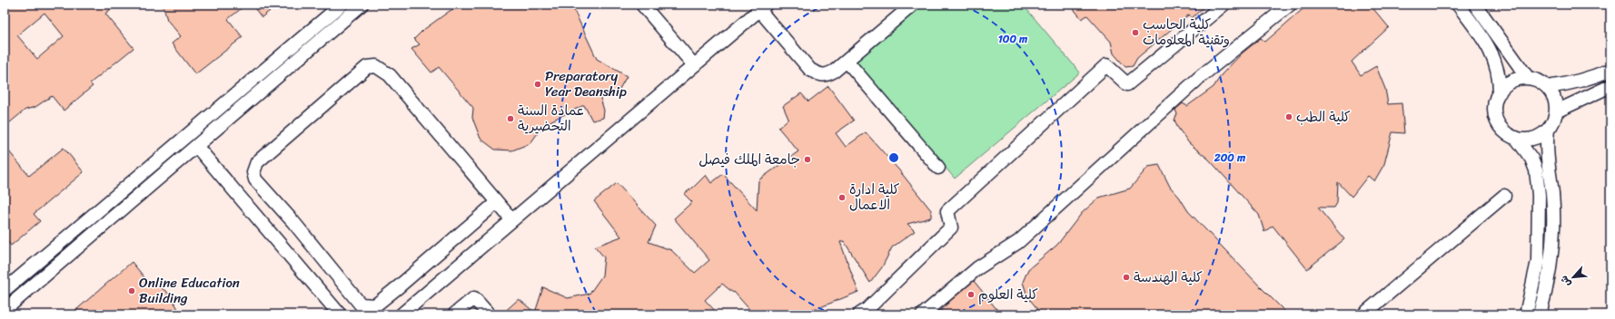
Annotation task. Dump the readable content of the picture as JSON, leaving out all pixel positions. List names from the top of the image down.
{
  "places": [
    "كلية الحاسب وتقنية المعلومات",
    "Preparatory Year Deanship",
    "كلية الطب",
    "عمادة السنة التحضيرية",
    "جامعة الملك فيصل",
    "كلية ادارة الاعمال",
    "كلية الهندسة",
    "Online Education Building",
    "كلية العلوم"
  ],
  "north": "bottom left",
  "rings": ["100 m", "200 m"]
}
